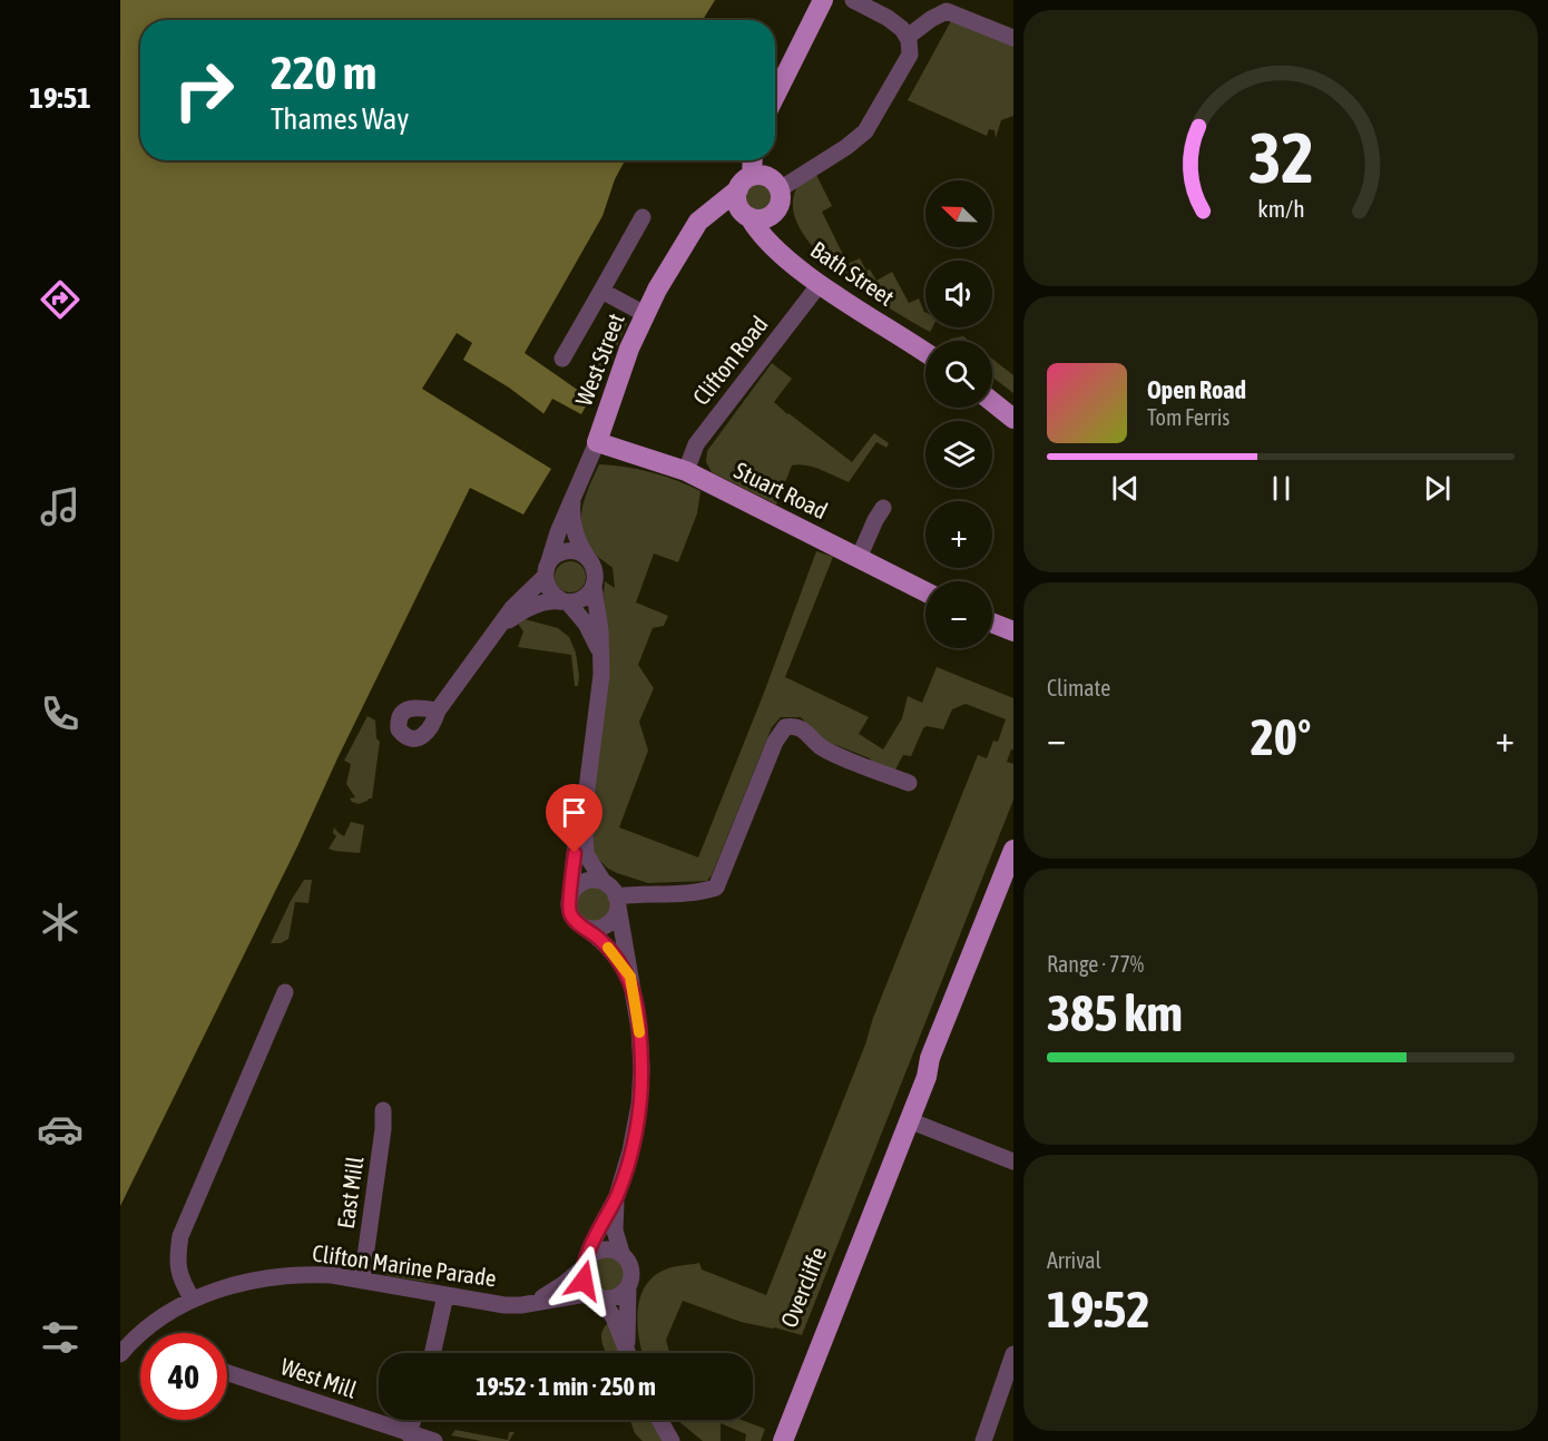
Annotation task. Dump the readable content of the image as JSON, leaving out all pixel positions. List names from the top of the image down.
{
  "streets": {
    "main road": [
      "Bath Street",
      "West Street",
      "Stuart Road",
      "Overcliffe"
    ],
    "street": [
      "Clifton Road",
      "East Mill",
      "Clifton Marine Parade",
      "West Mill"
    ]
  },
  "crossings": [
    ["Bath Street", "West Street"],
    ["Bath Street", "Clifton Road"],
    ["West Street", "Stuart Road"],
    ["Clifton Road", "Stuart Road"],
    ["East Mill", "Clifton Marine Parade"]
  ],
  "north": "top left",
  "page": {
    "tabs": "19:51",
    "turn": ["220 m", "Thames Way"],
    "map_buttons": ["+", "−"],
    "song": ["Open Road", "Tom Ferris"],
    "tile": [
      "Climate",
      ["Range · 77%", "385 km"],
      ["Arrival", "19:52"]
    ],
    "heat": ["−", "20°", "+"],
    "limit": "40",
    "trip": "19:52 · 1 min · 250 m",
    "gauge": ["32", "km/h"]
  }
}
